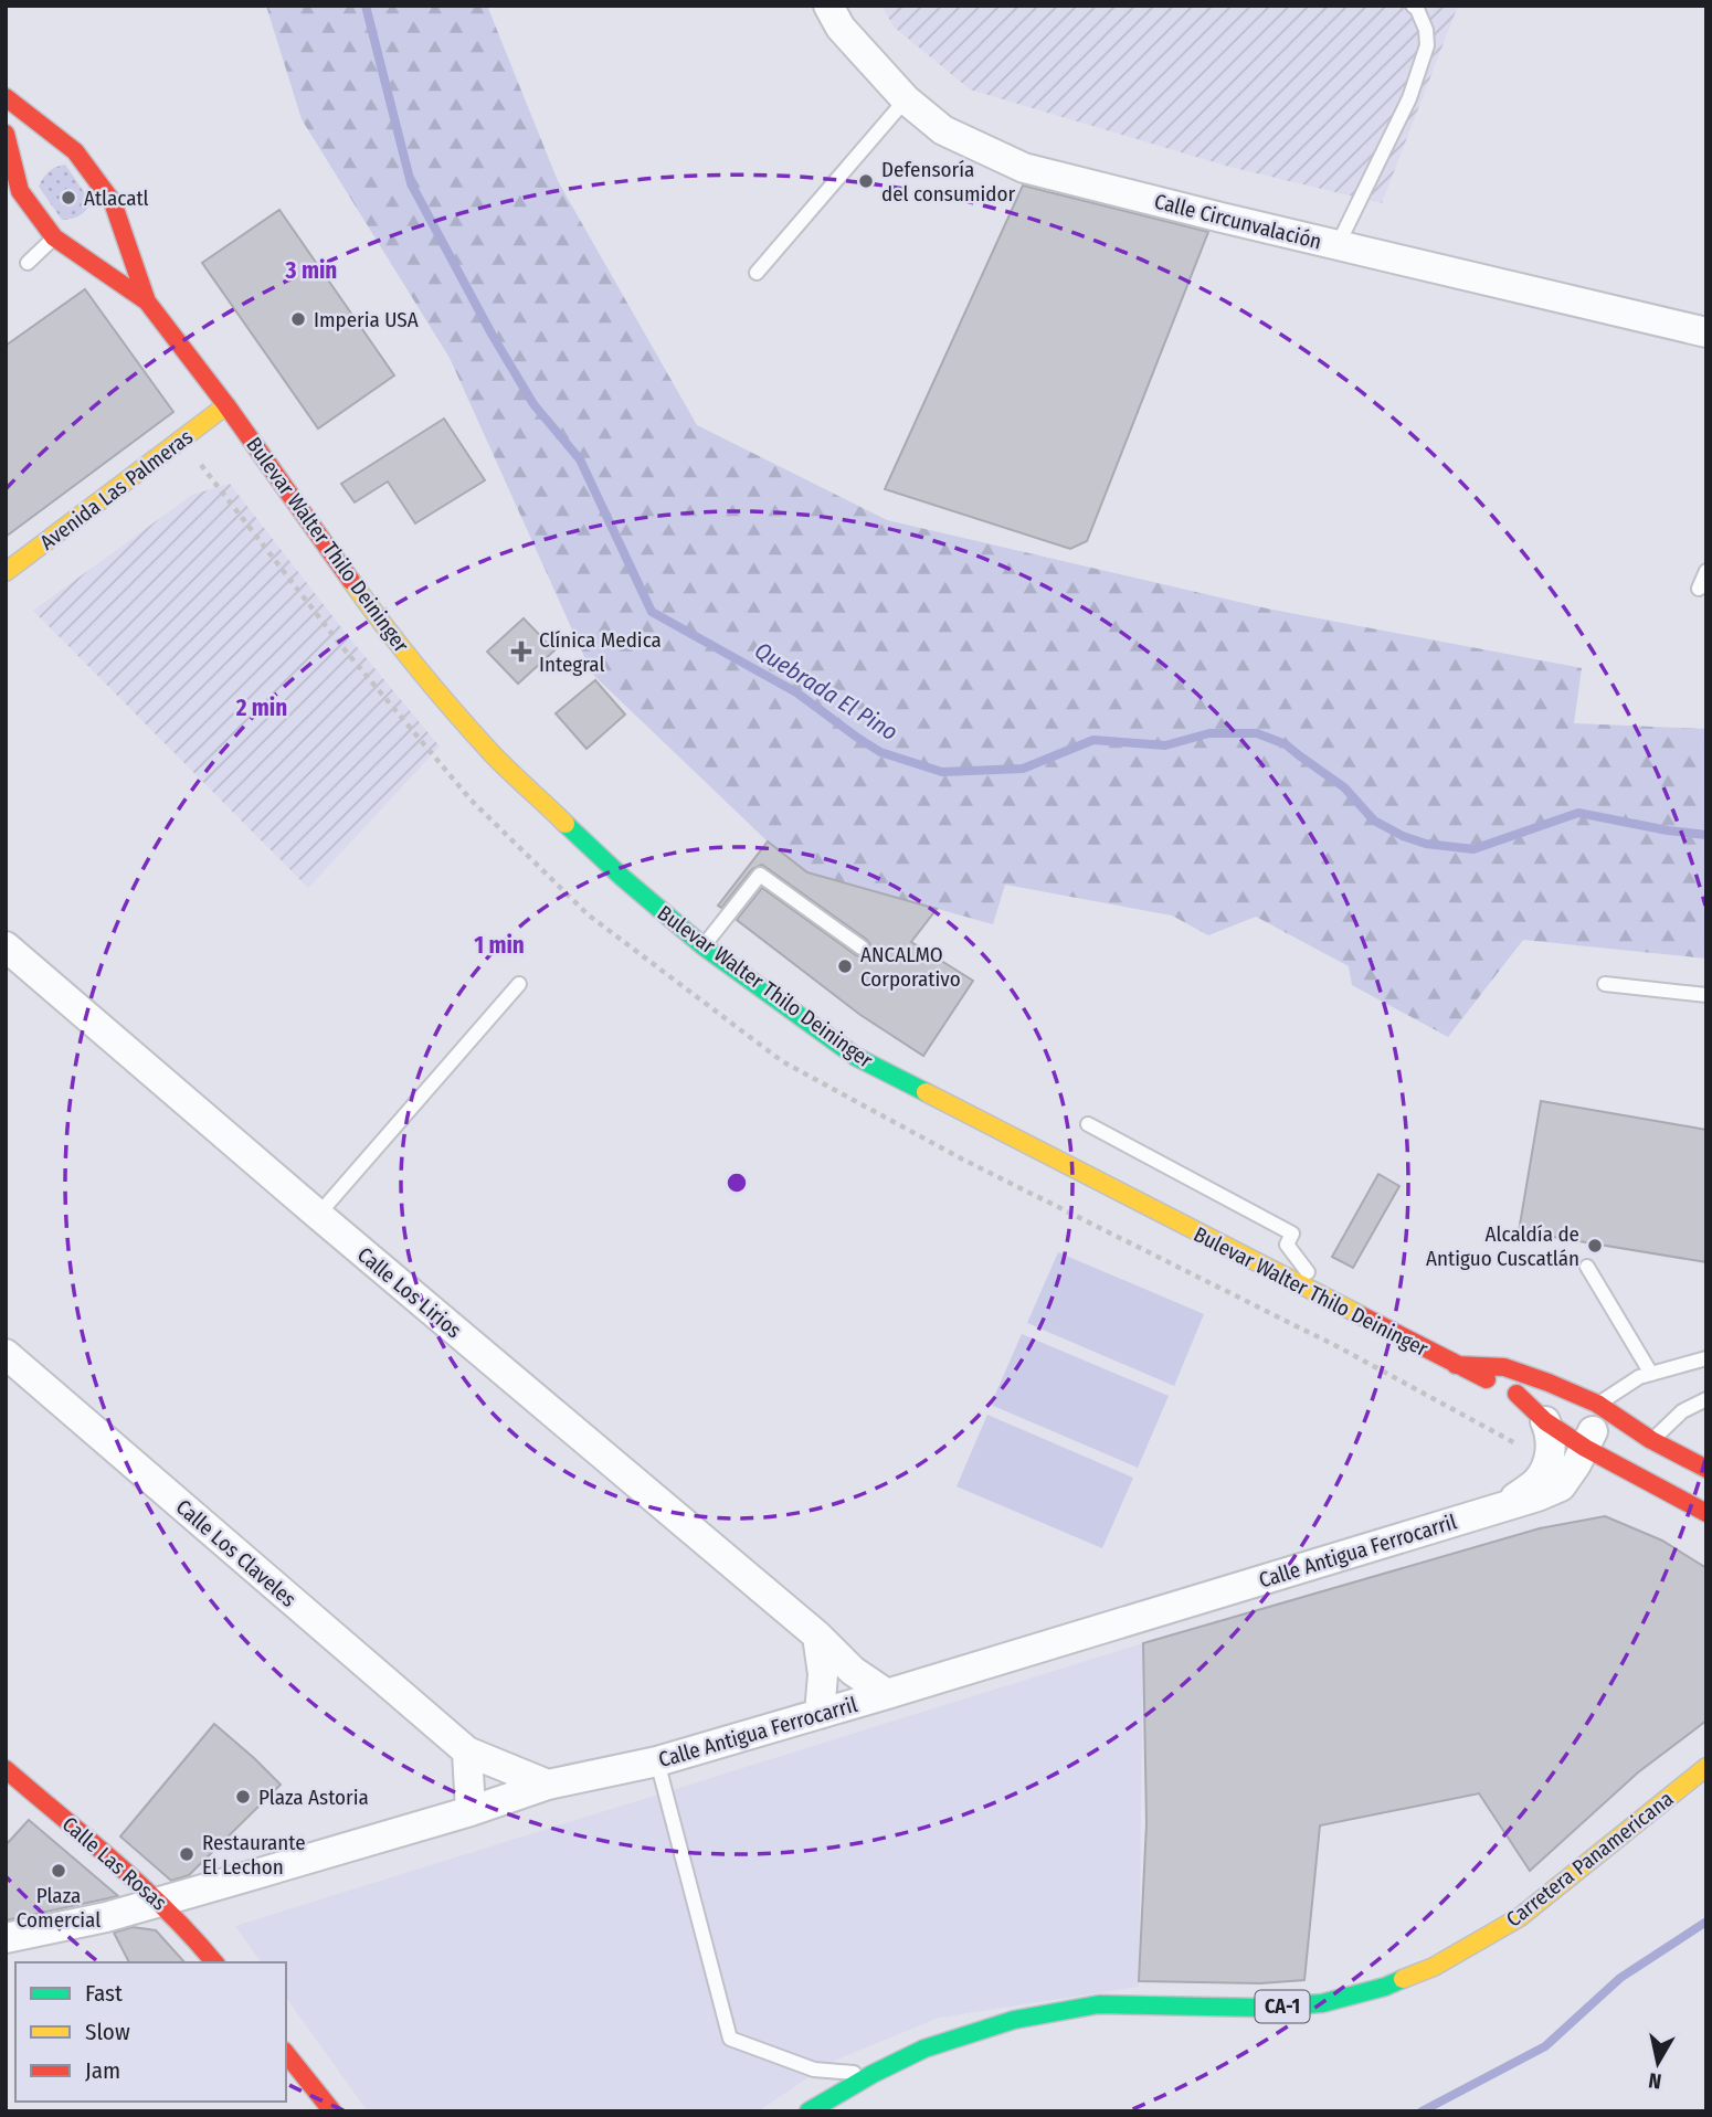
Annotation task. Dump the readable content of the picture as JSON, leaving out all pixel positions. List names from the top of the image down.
{
  "streets": {
    "main road": [
      "Avenida Las Palmeras",
      "Bulevar Walter Thilo Deininger",
      "Carretera Panamericana",
      "Calle Las Rosas",
      "CA-1"
    ],
    "street": [
      "Calle Circunvalación",
      "Calle Los Lirios",
      "Calle Antigua Ferrocarril",
      "Calle Los Claveles"
    ]
  },
  "crossings": [
    ["Avenida Las Palmeras", "Bulevar Walter Thilo Deininger"],
    ["Bulevar Walter Thilo Deininger", "Calle Antigua Ferrocarril"],
    ["Calle Los Lirios", "Calle Antigua Ferrocarril"],
    ["Calle Antigua Ferrocarril", "Calle Los Claveles"],
    ["Calle Antigua Ferrocarril", "Calle Las Rosas"]
  ],
  "water": ["Quebrada El Pino"],
  "places": {
    "other": [
      "Defensoría del consumidor",
      "Atlacatl",
      "Imperia USA",
      "ANCALMO Corporativo",
      "Alcaldía de Antiguo Cuscatlán",
      "Plaza Astoria",
      "Restaurante El Lechon",
      "Plaza Comercial"
    ],
    "health": ["Clínica Medica Integral"]
  },
  "legend": ["Fast", "Slow", "Jam"],
  "north": "bottom",
  "rings": ["3 min", "2 min", "1 min"]
}
